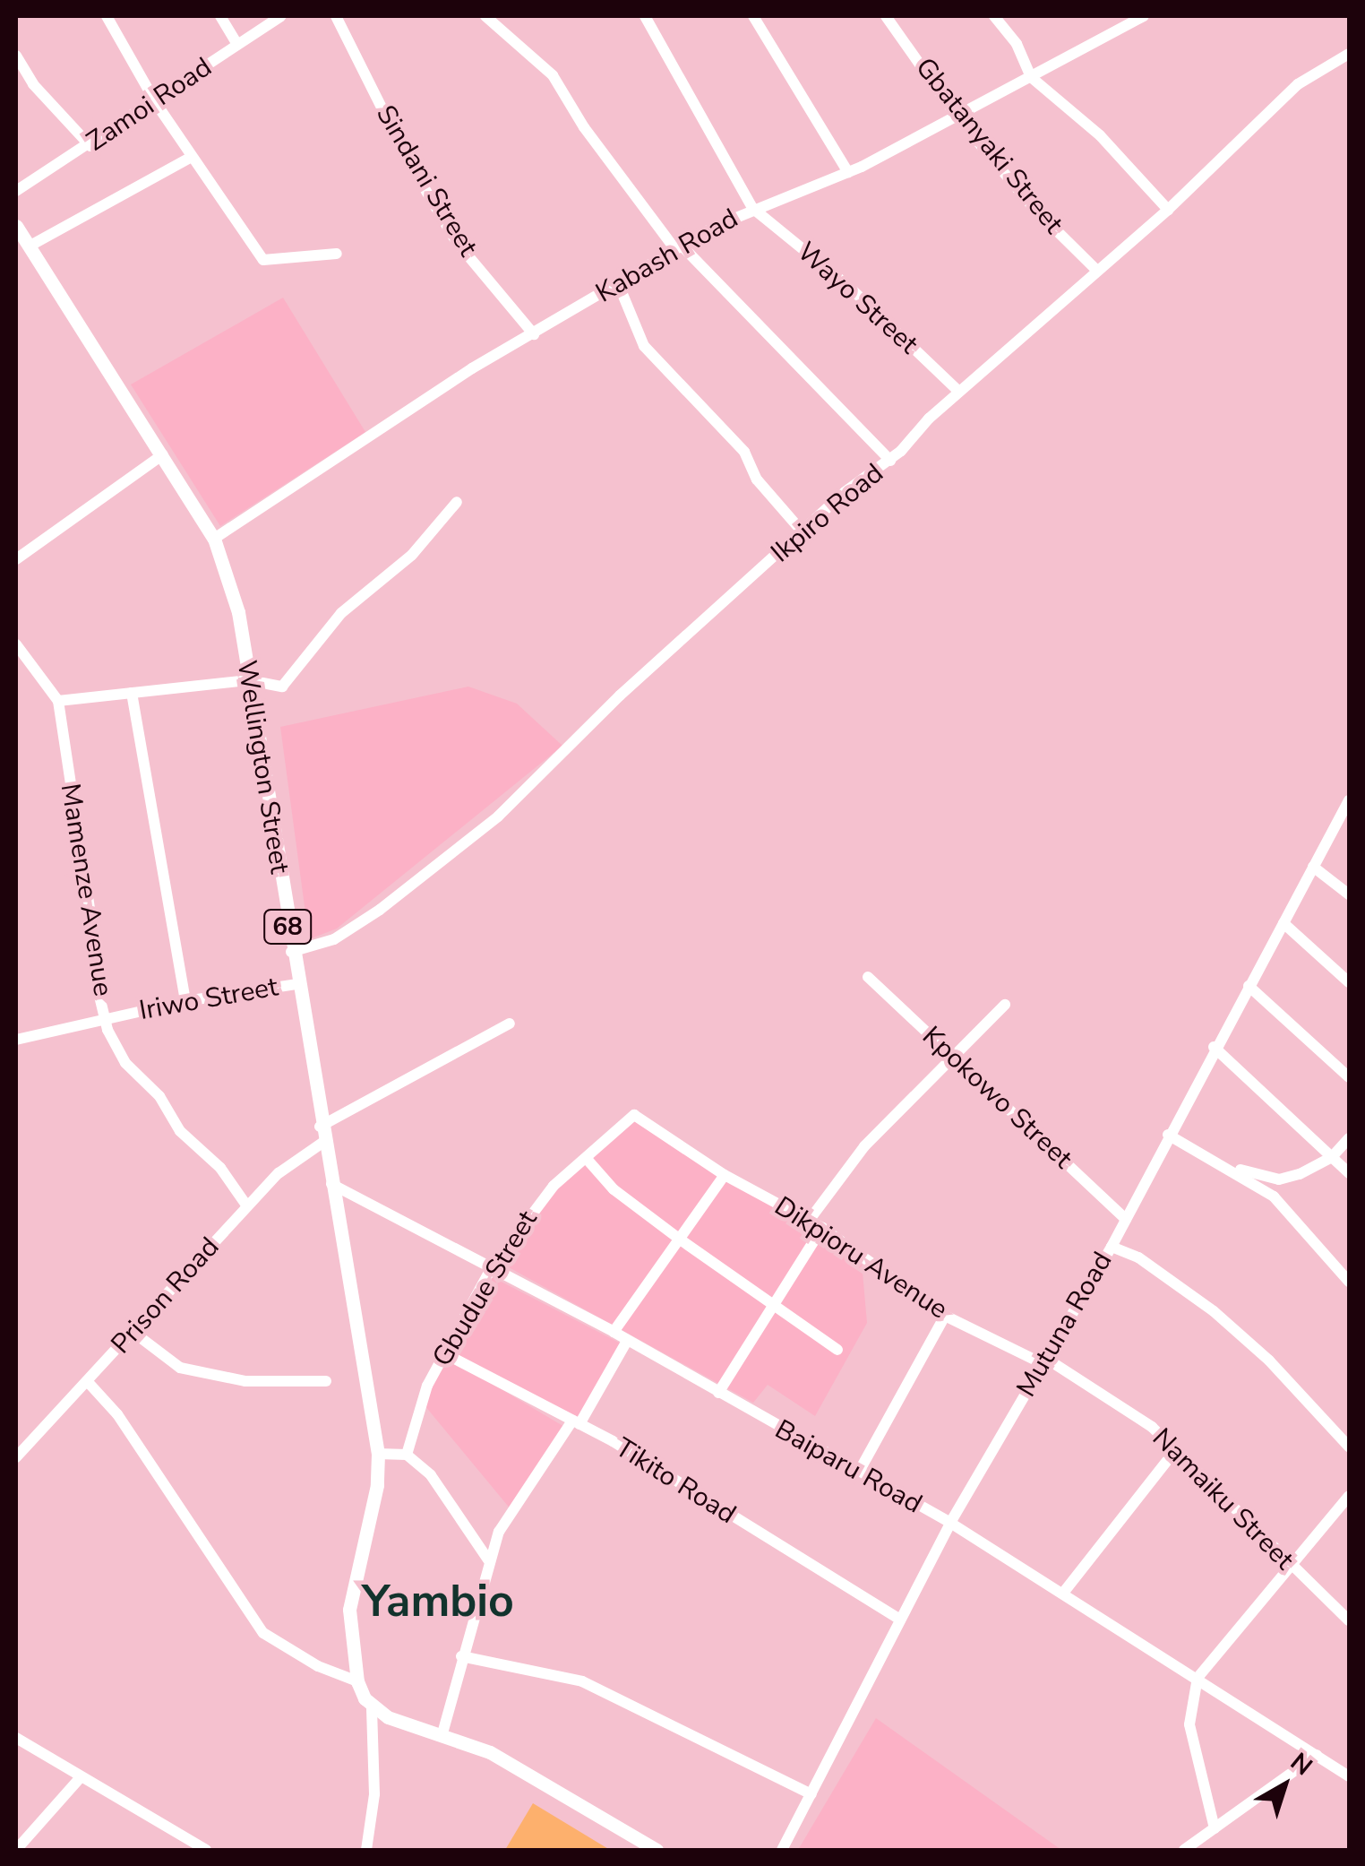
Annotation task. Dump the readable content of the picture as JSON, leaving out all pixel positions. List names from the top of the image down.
{
  "streets": {
    "main road": ["Wellington Street", "68"],
    "street": [
      "Zamoi Road",
      "Gbatanyaki Street",
      "Sindani Street",
      "Kabash Road",
      "Wayo Street",
      "Ikpiro Road",
      "Mamenze Avenue",
      "Iriwo Street",
      "Kpokowo Street",
      "Dikpioru Avenue",
      "Gbudue Street",
      "Prison Road",
      "Mutuna Road",
      "Baiparu Road",
      "Tikito Road",
      "Namaiku Street"
    ]
  },
  "crossings": [
    ["Gbatanyaki Street", "Kabash Road"],
    ["Gbatanyaki Street", "Ikpiro Road"],
    ["Sindani Street", "Kabash Road"],
    ["Kabash Road", "Wayo Street"],
    ["Kabash Road", "Wellington Street"],
    ["Wayo Street", "Ikpiro Road"],
    ["Ikpiro Road", "Wellington Street"],
    ["Wellington Street", "Iriwo Street"],
    ["Wellington Street", "Prison Road"],
    ["Wellington Street", "Baiparu Road"],
    ["Mamenze Avenue", "Iriwo Street"],
    ["Mamenze Avenue", "Prison Road"],
    ["Kpokowo Street", "Mutuna Road"],
    ["Dikpioru Avenue", "Gbudue Street"],
    ["Dikpioru Avenue", "Mutuna Road"],
    ["Dikpioru Avenue", "Namaiku Street"],
    ["Gbudue Street", "Baiparu Road"],
    ["Gbudue Street", "Tikito Road"],
    ["Mutuna Road", "Baiparu Road"],
    ["Mutuna Road", "Tikito Road"],
    ["Mutuna Road", "Namaiku Street"]
  ],
  "districts": ["Yambio"],
  "north": "top right"
}
